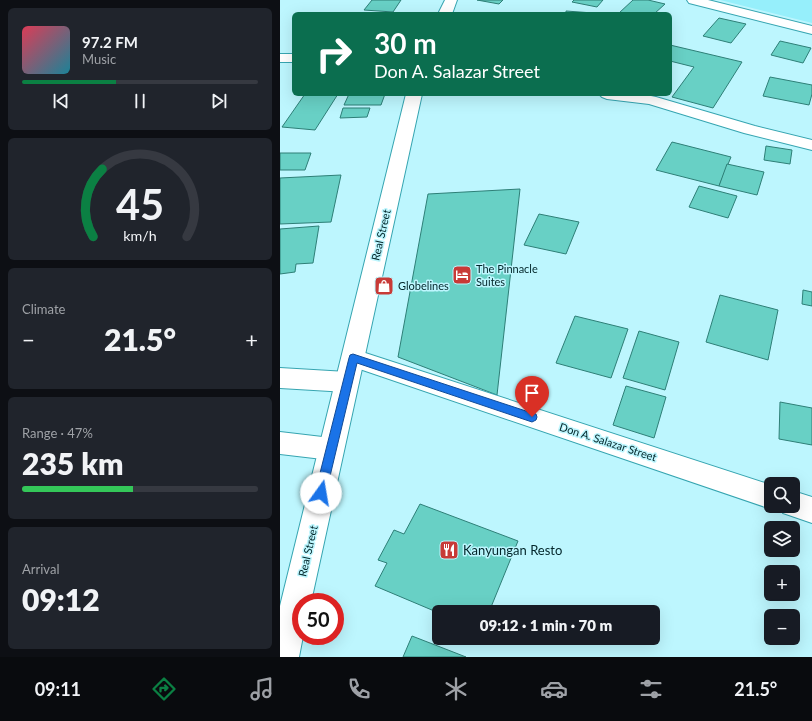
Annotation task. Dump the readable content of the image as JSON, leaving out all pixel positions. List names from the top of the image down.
{
  "streets": {
    "street": ["Real Street", "Don A. Salazar Street"]
  },
  "crossings": [
    ["Real Street", "Don A. Salazar Street"]
  ],
  "places": {
    "hotel": ["The Pinnacle Suites"],
    "shop": ["Globelines"],
    "restaurant": ["Kanyungan Resto"]
  },
  "page": {
    "turn": ["30 m", "Don A. Salazar Street"],
    "song": ["97.2 FM", "Music"],
    "tile": [
      "Climate",
      ["Range · 47%", "235 km"],
      ["Arrival", "09:12"]
    ],
    "heat": ["−", "21.5°", "+"],
    "map_buttons": ["+", "−"],
    "limit": "50",
    "trip": "09:12 · 1 min · 70 m",
    "tabs": ["09:11", "21.5°"],
    "gauge": ["45", "km/h"]
  }
}
